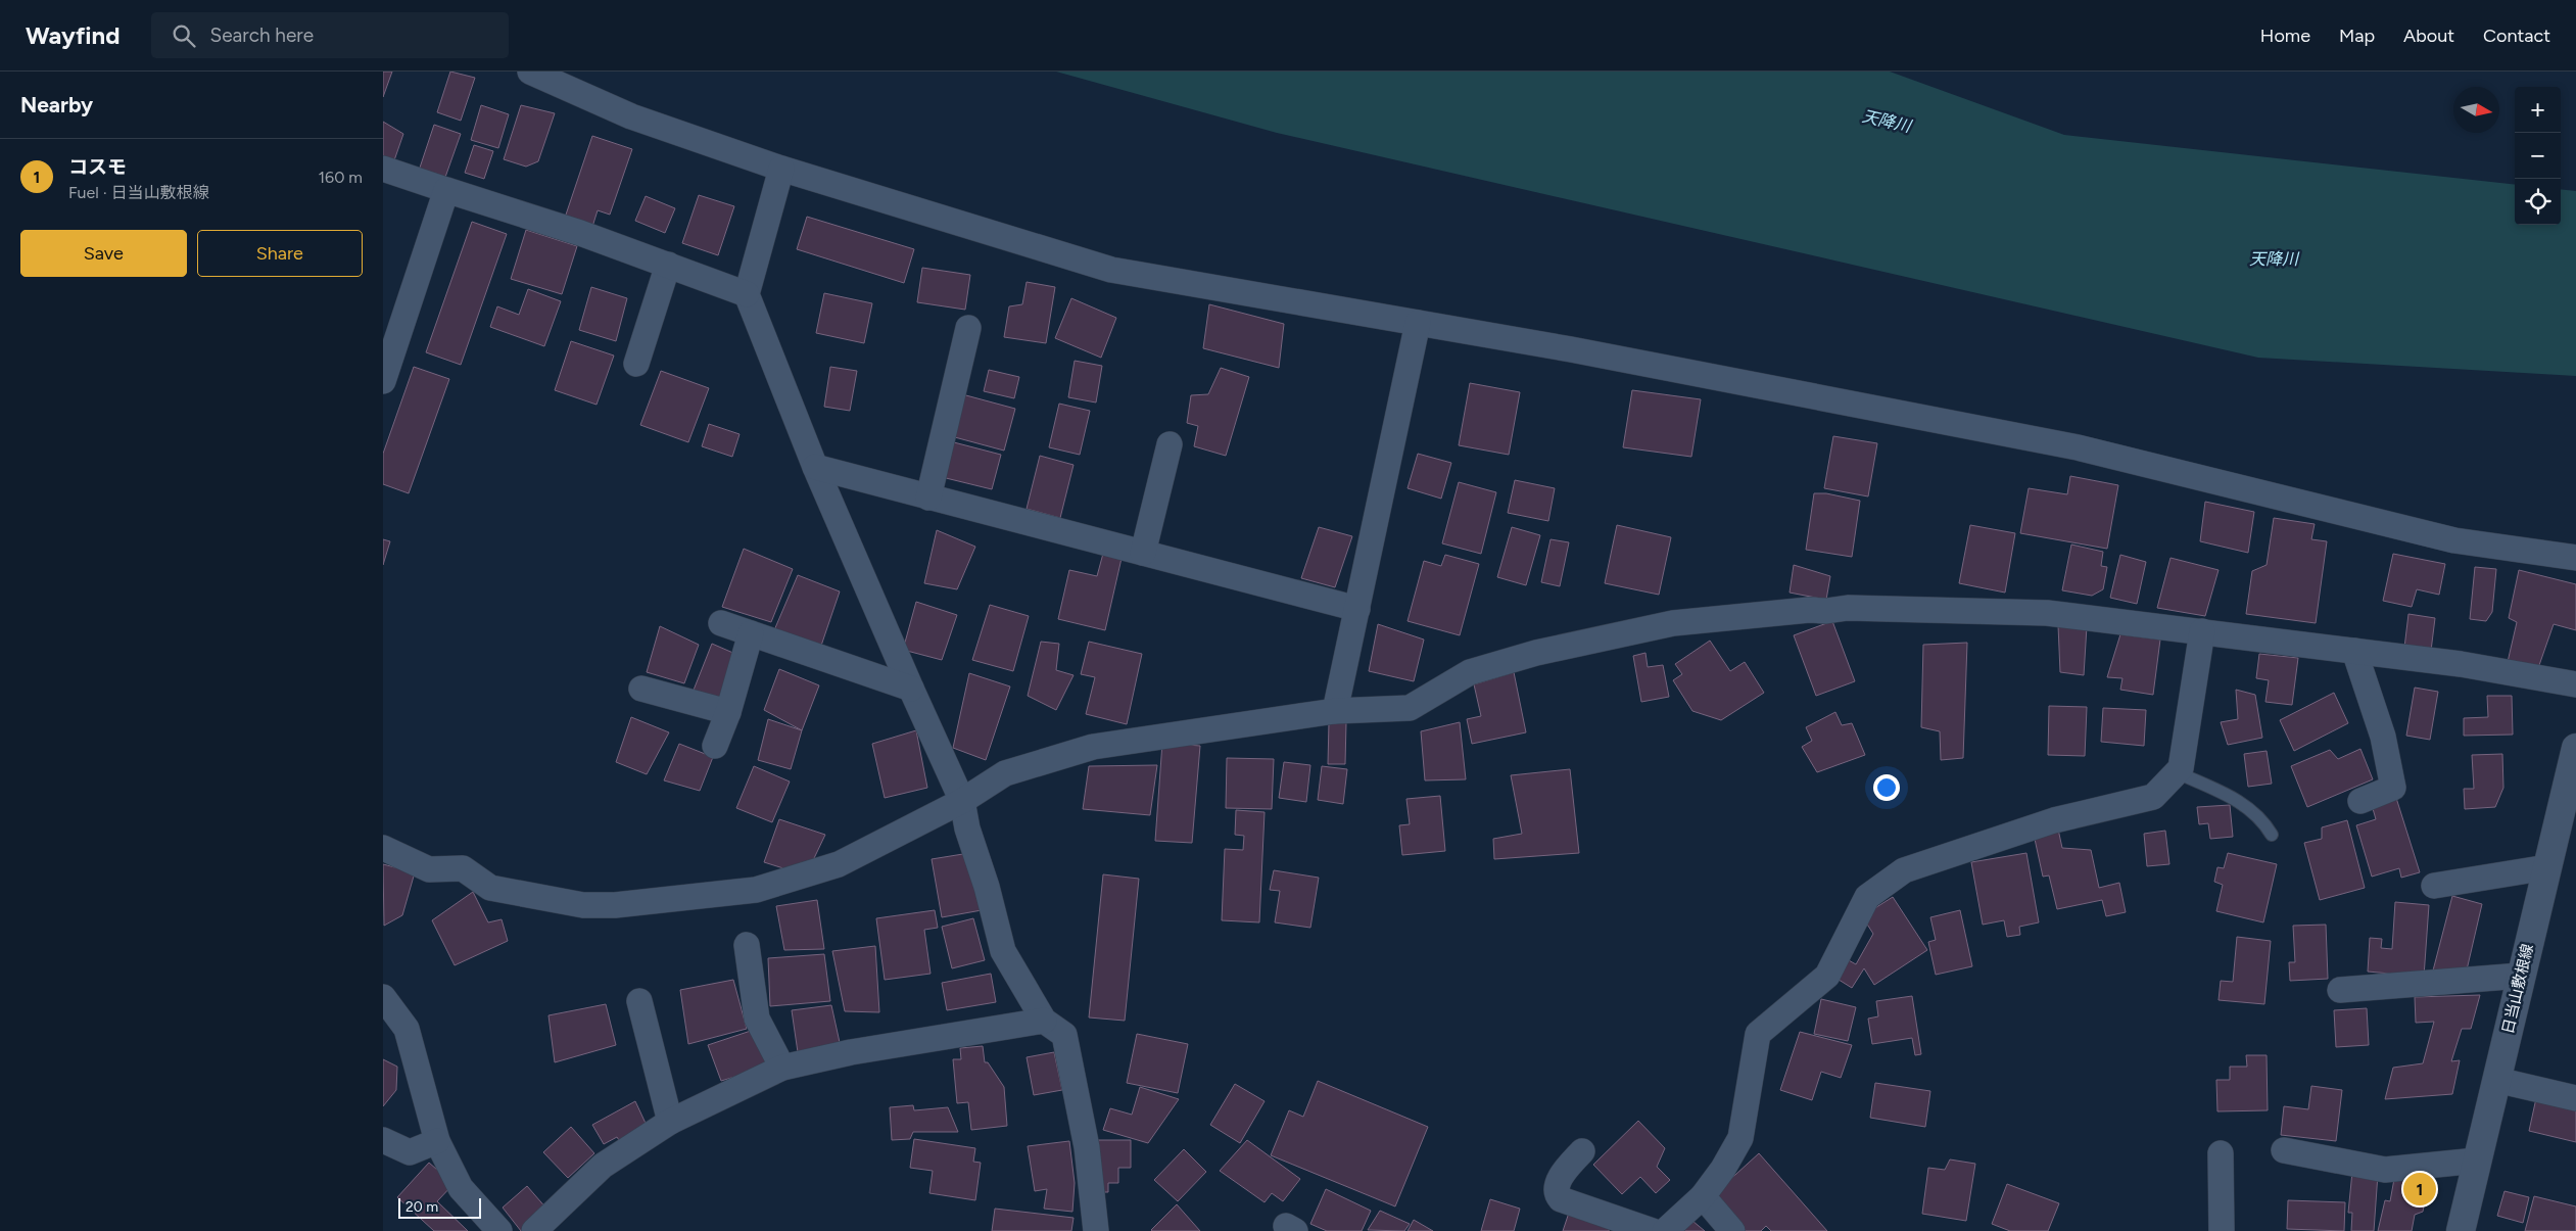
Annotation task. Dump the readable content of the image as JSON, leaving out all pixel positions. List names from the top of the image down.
{
  "streets": {
    "main road": ["日当山敷根線"]
  },
  "water": ["天降川"],
  "scale_bar": "20 m",
  "north": "right",
  "page": {
    "header": "Wayfind",
    "search": "Search here",
    "nav": [
      "Home",
      "Map",
      "About",
      "Contact"
    ],
    "heading": "Nearby",
    "map_buttons": ["+", "−"],
    "list": [
      {
        "mark": "1",
        "name": "コスモ",
        "note": "Fuel · 日当山敷根線",
        "value": "160 m"
      }
    ],
    "buttons": ["Save", "Share"],
    "pins": "1",
    "scale": "20 m"
  }
}
